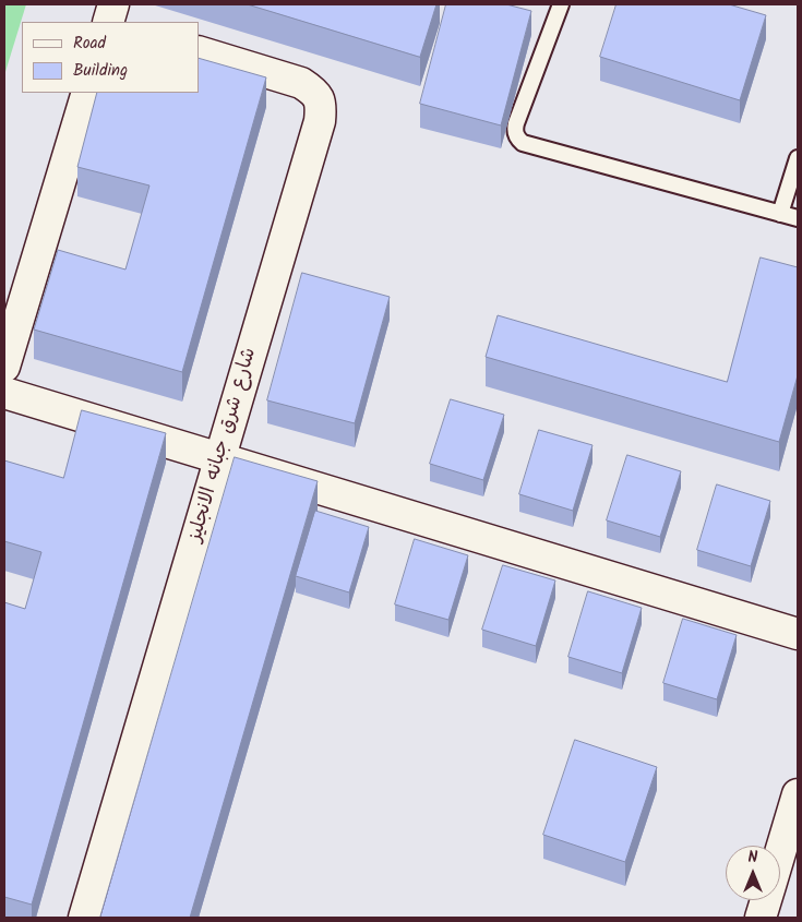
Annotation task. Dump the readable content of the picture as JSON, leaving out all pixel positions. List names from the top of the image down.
{
  "streets": {
    "street": ["شارع شرق جبانه الانجليز"]
  },
  "legend": ["Road", "Building"],
  "north": "top"
}
